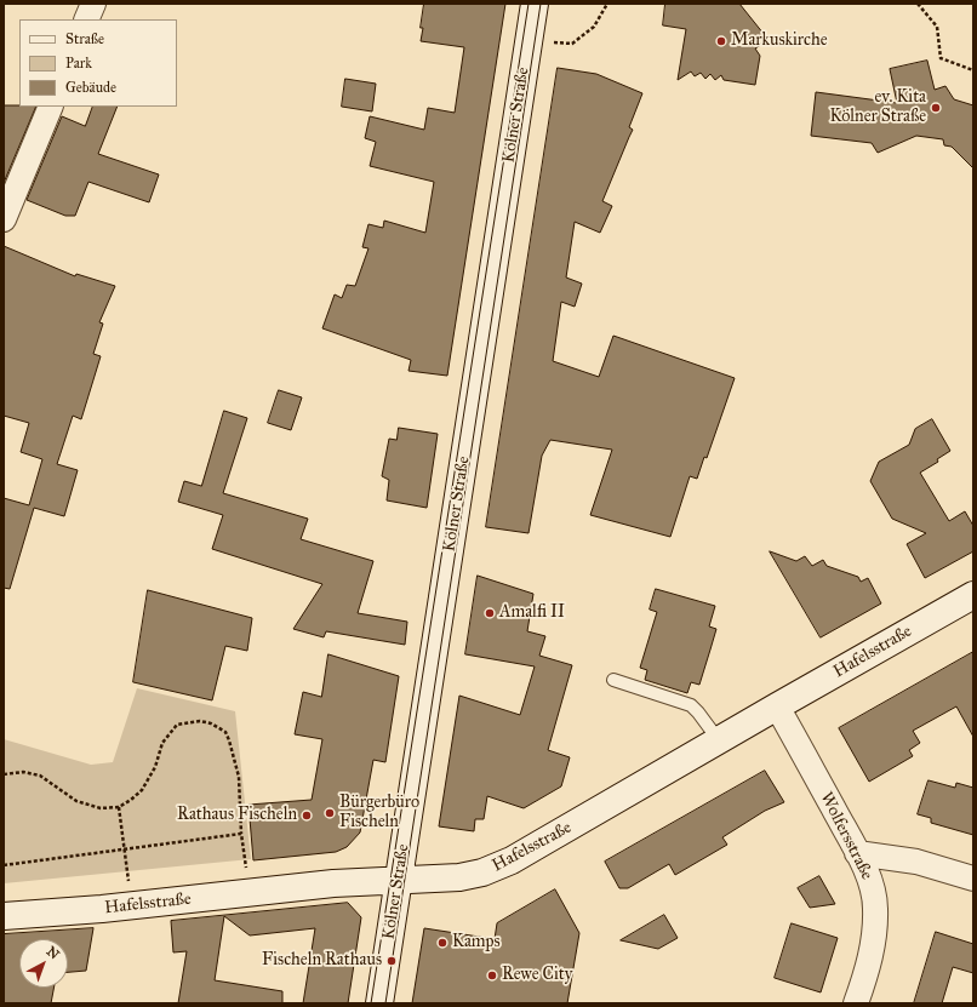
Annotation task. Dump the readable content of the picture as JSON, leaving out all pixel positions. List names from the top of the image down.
{
  "streets": {
    "main road": ["Kölner Straße", "Hafelsstraße"],
    "street": ["Wolfersstraße"]
  },
  "crossings": [
    ["Kölner Straße", "Hafelsstraße"],
    ["Hafelsstraße", "Wolfersstraße"]
  ],
  "places": [
    "Markuskirche",
    "ev. Kita Kölner Straße",
    "Amalfi II",
    "Bürgerbüro Fischeln",
    "Rathaus Fischeln",
    "Kamps",
    "Fischeln Rathaus",
    "Rewe City"
  ],
  "legend": ["Straße", "Park", "Gebäude"],
  "north": "top right"
}
